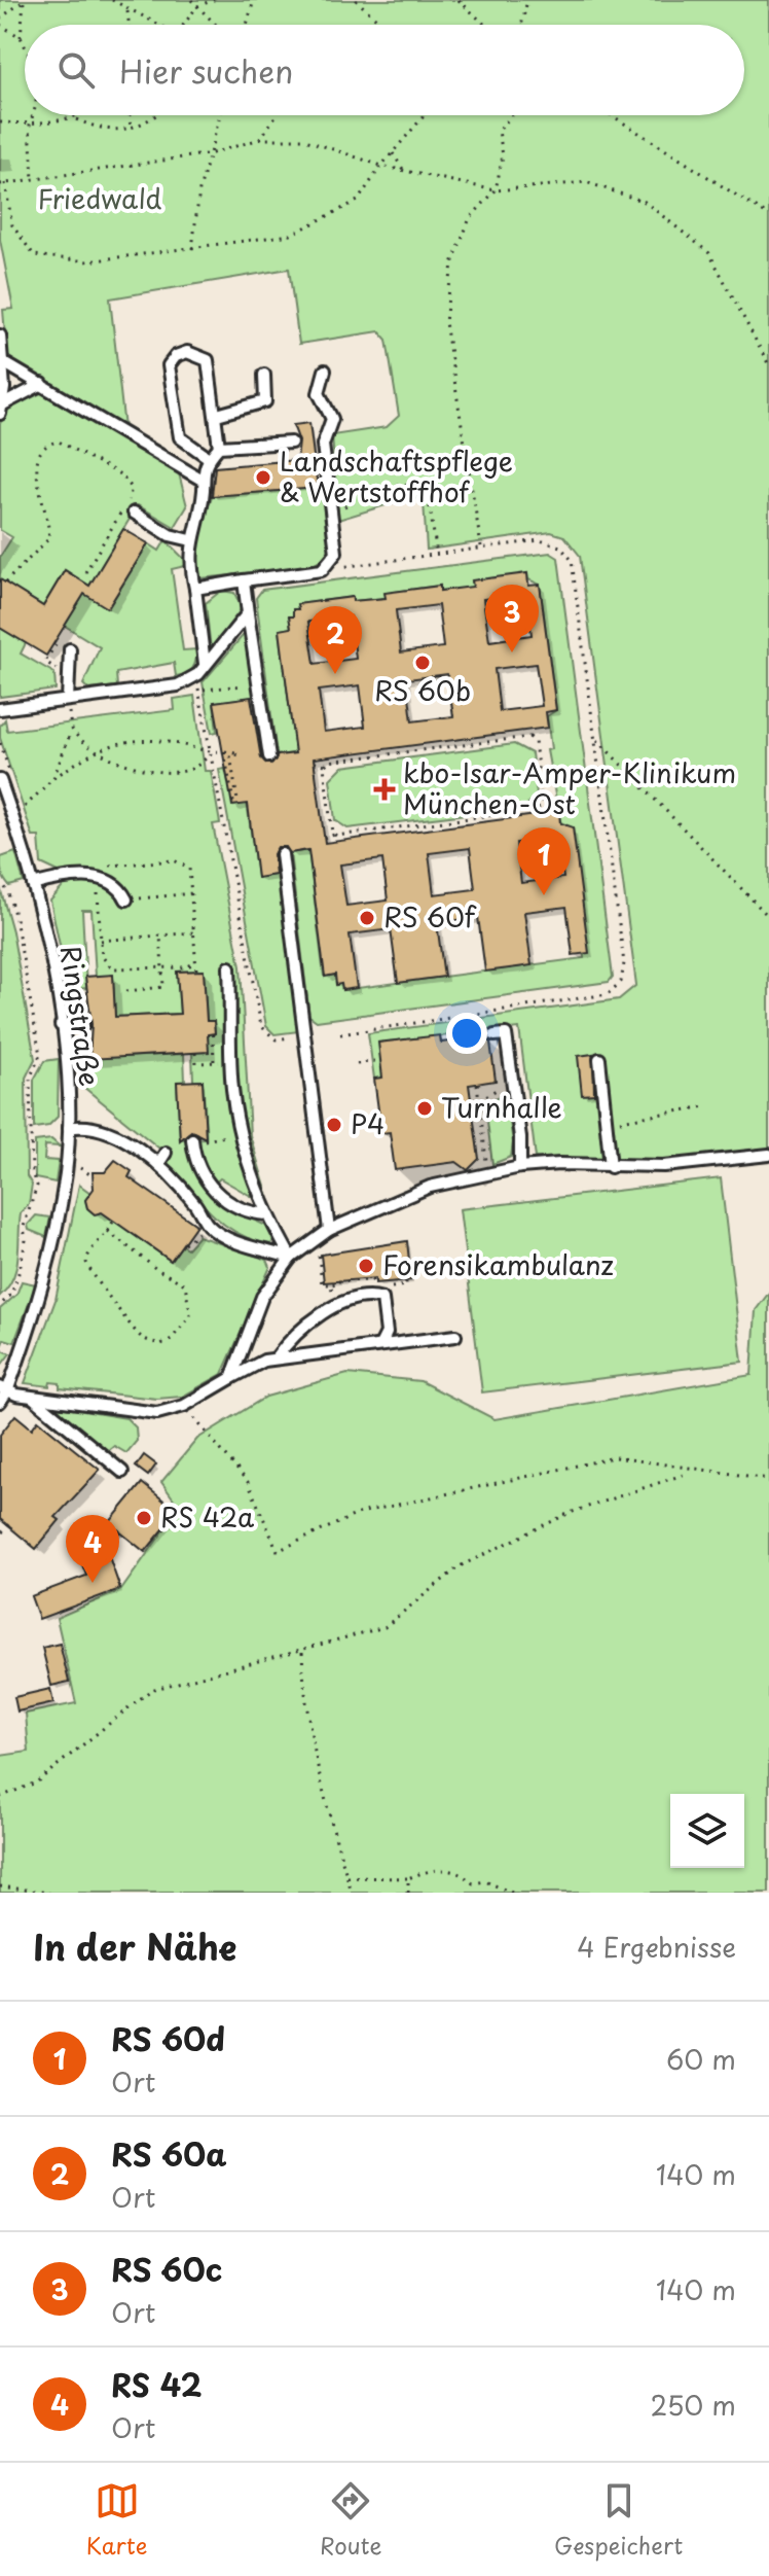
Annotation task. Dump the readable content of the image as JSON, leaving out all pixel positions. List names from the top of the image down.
{
  "streets": {
    "lane": ["Ringstraße"]
  },
  "parks": ["Friedwald"],
  "places": {
    "other": [
      "Landschaftspflege & Wertstoffhof",
      "RS 60b",
      "RS 60f",
      "Turnhalle",
      "P4",
      "Forensikambulanz",
      "RS 42a"
    ],
    "health": ["kbo-Isar-Amper-Klinikum München-Ost"]
  },
  "page": {
    "search": "Hier suchen",
    "pins": [
      "3",
      "2",
      "1",
      "4"
    ],
    "heading": ["In der Nähe", "4 Ergebnisse"],
    "list": [
      {
        "mark": "1",
        "name": "RS 60d",
        "note": "Ort",
        "value": "60 m"
      },
      {
        "mark": "2",
        "name": "RS 60a",
        "note": "Ort",
        "value": "140 m"
      },
      {
        "mark": "3",
        "name": "RS 60c",
        "note": "Ort",
        "value": "140 m"
      },
      {
        "mark": "4",
        "name": "RS 42",
        "note": "Ort",
        "value": "250 m"
      }
    ],
    "nav": ["Karte", "Route", "Gespeichert"]
  }
}
